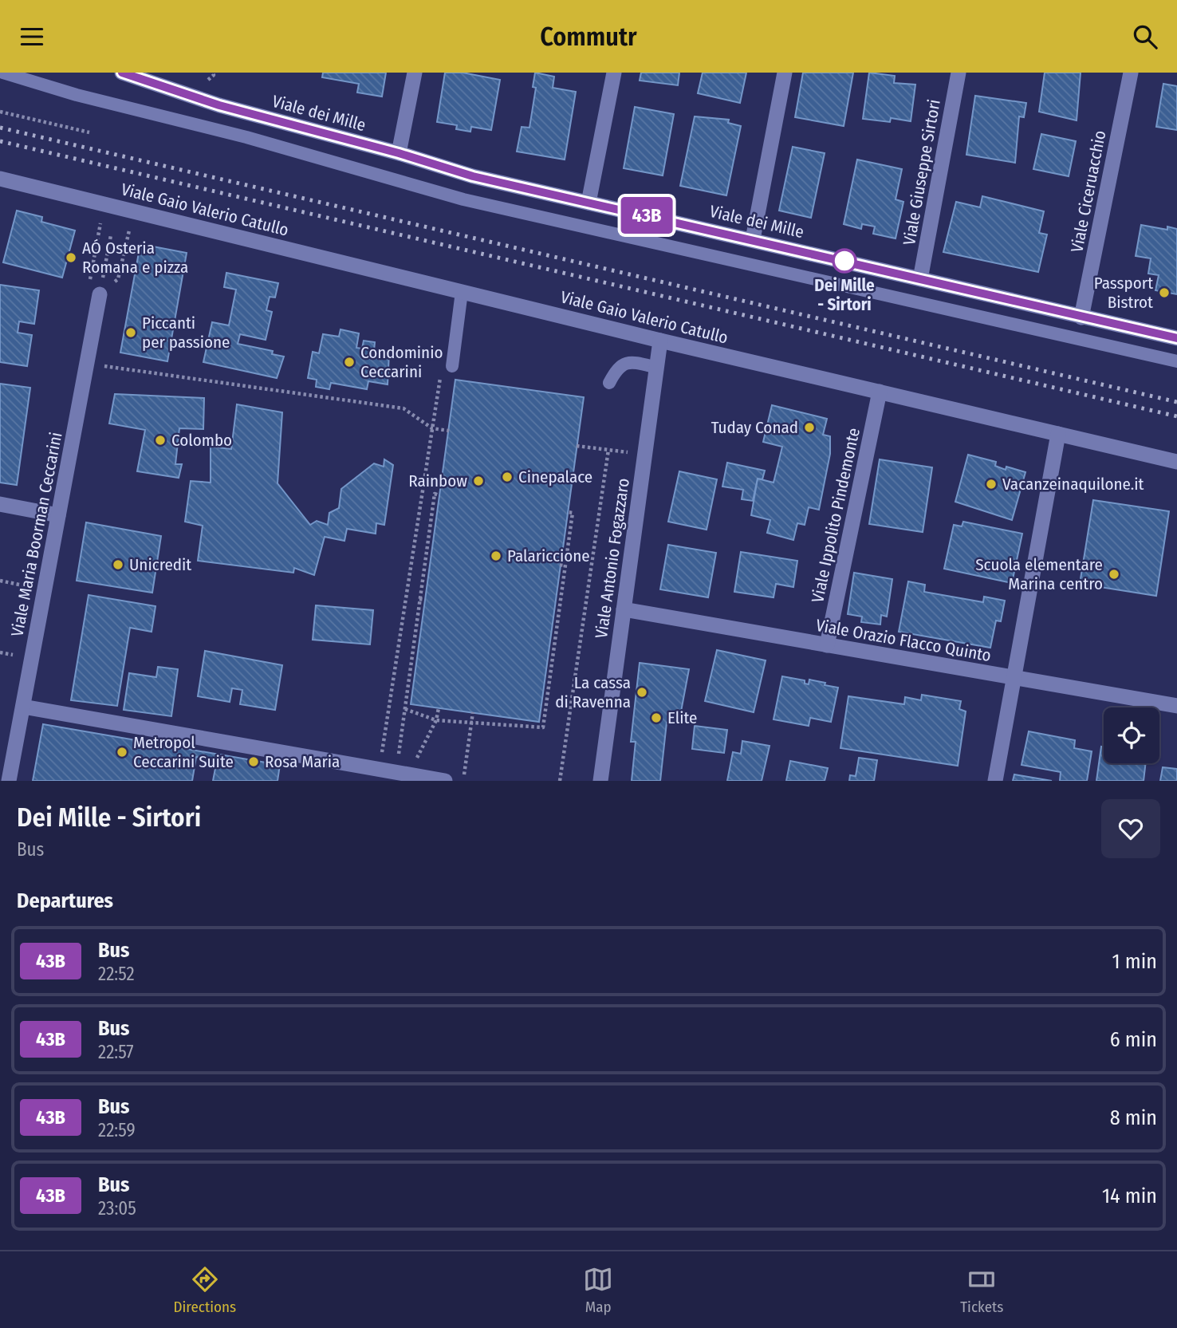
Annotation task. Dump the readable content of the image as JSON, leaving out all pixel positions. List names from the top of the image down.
{
  "streets": {
    "street": [
      "Viale dei Mille",
      "Viale Giuseppe Sirtori",
      "Viale Ciceruacchio",
      "Viale Gaio Valerio Catullo",
      "Viale Ippolito Pindemonte",
      "Viale Maria Boorman Ceccarini",
      "Viale Antonio Fogazzaro",
      "Viale Orazio Flacco Quinto"
    ]
  },
  "crossings": [
    ["Viale dei Mille", "Viale Giuseppe Sirtori"],
    ["Viale dei Mille", "Viale Ciceruacchio"],
    ["Viale Gaio Valerio Catullo", "Viale Ippolito Pindemonte"],
    ["Viale Gaio Valerio Catullo", "Viale Antonio Fogazzaro"],
    ["Viale Ippolito Pindemonte", "Viale Orazio Flacco Quinto"],
    ["Viale Antonio Fogazzaro", "Viale Orazio Flacco Quinto"]
  ],
  "places": [
    "AÓ Osteria Romana e pizza",
    "Dei Mille - Sirtori",
    "Passport Bistrot",
    "Piccanti per passione",
    "Condominio Ceccarini",
    "Tuday Conad",
    "Colombo",
    "Cinepalace",
    "Rainbow",
    "Vacanzeinaquilone.it",
    "Palariccione",
    "Unicredit",
    "Scuola elementare Marina centro",
    "La cassa di Ravenna",
    "Elite",
    "Metropol Ceccarini Suite",
    "Rosa Maria"
  ],
  "lines": ["bus line 43B"],
  "page": {
    "header": "Commutr",
    "on_map": "43B",
    "heading": [
      ["Dei Mille - Sirtori", "Bus"],
      "Departures"
    ],
    "list": [
      {
        "mark": "43B",
        "name": "Bus",
        "note": "22:52",
        "value": "1 min"
      },
      {
        "mark": "43B",
        "name": "Bus",
        "note": "22:57",
        "value": "6 min"
      },
      {
        "mark": "43B",
        "name": "Bus",
        "note": "22:59",
        "value": "8 min"
      },
      {
        "mark": "43B",
        "name": "Bus",
        "note": "23:05",
        "value": "14 min"
      }
    ],
    "tabs": ["Directions", "Map", "Tickets"]
  }
}
